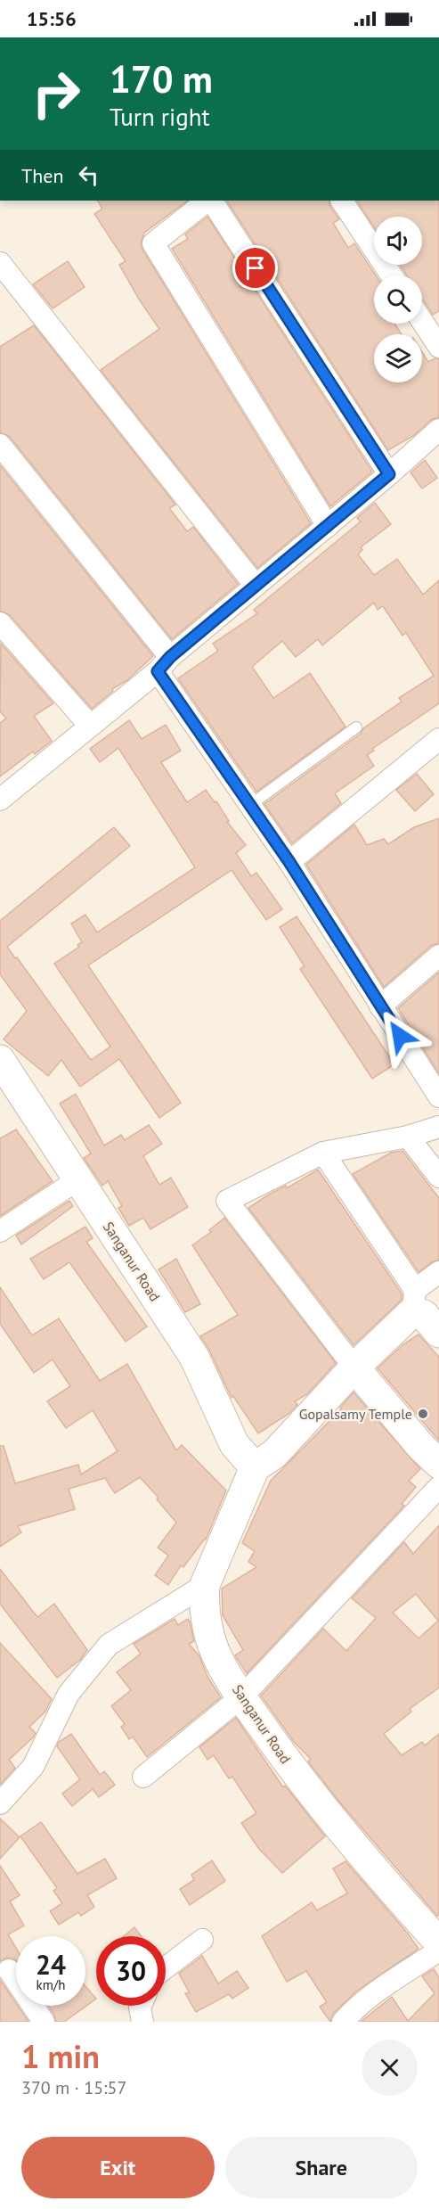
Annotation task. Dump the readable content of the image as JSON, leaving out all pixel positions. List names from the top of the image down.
{
  "streets": {
    "main road": ["Sanganur Road"]
  },
  "places": ["Gopalsamy Temple"],
  "page": {
    "status": "15:56",
    "turn": ["170 m", "Turn right"],
    "then": "Then",
    "speed": "24 km/h",
    "limit": "30",
    "heading": ["1 min", "370 m · 15:57"],
    "buttons": ["Exit", "Share"]
  }
}
